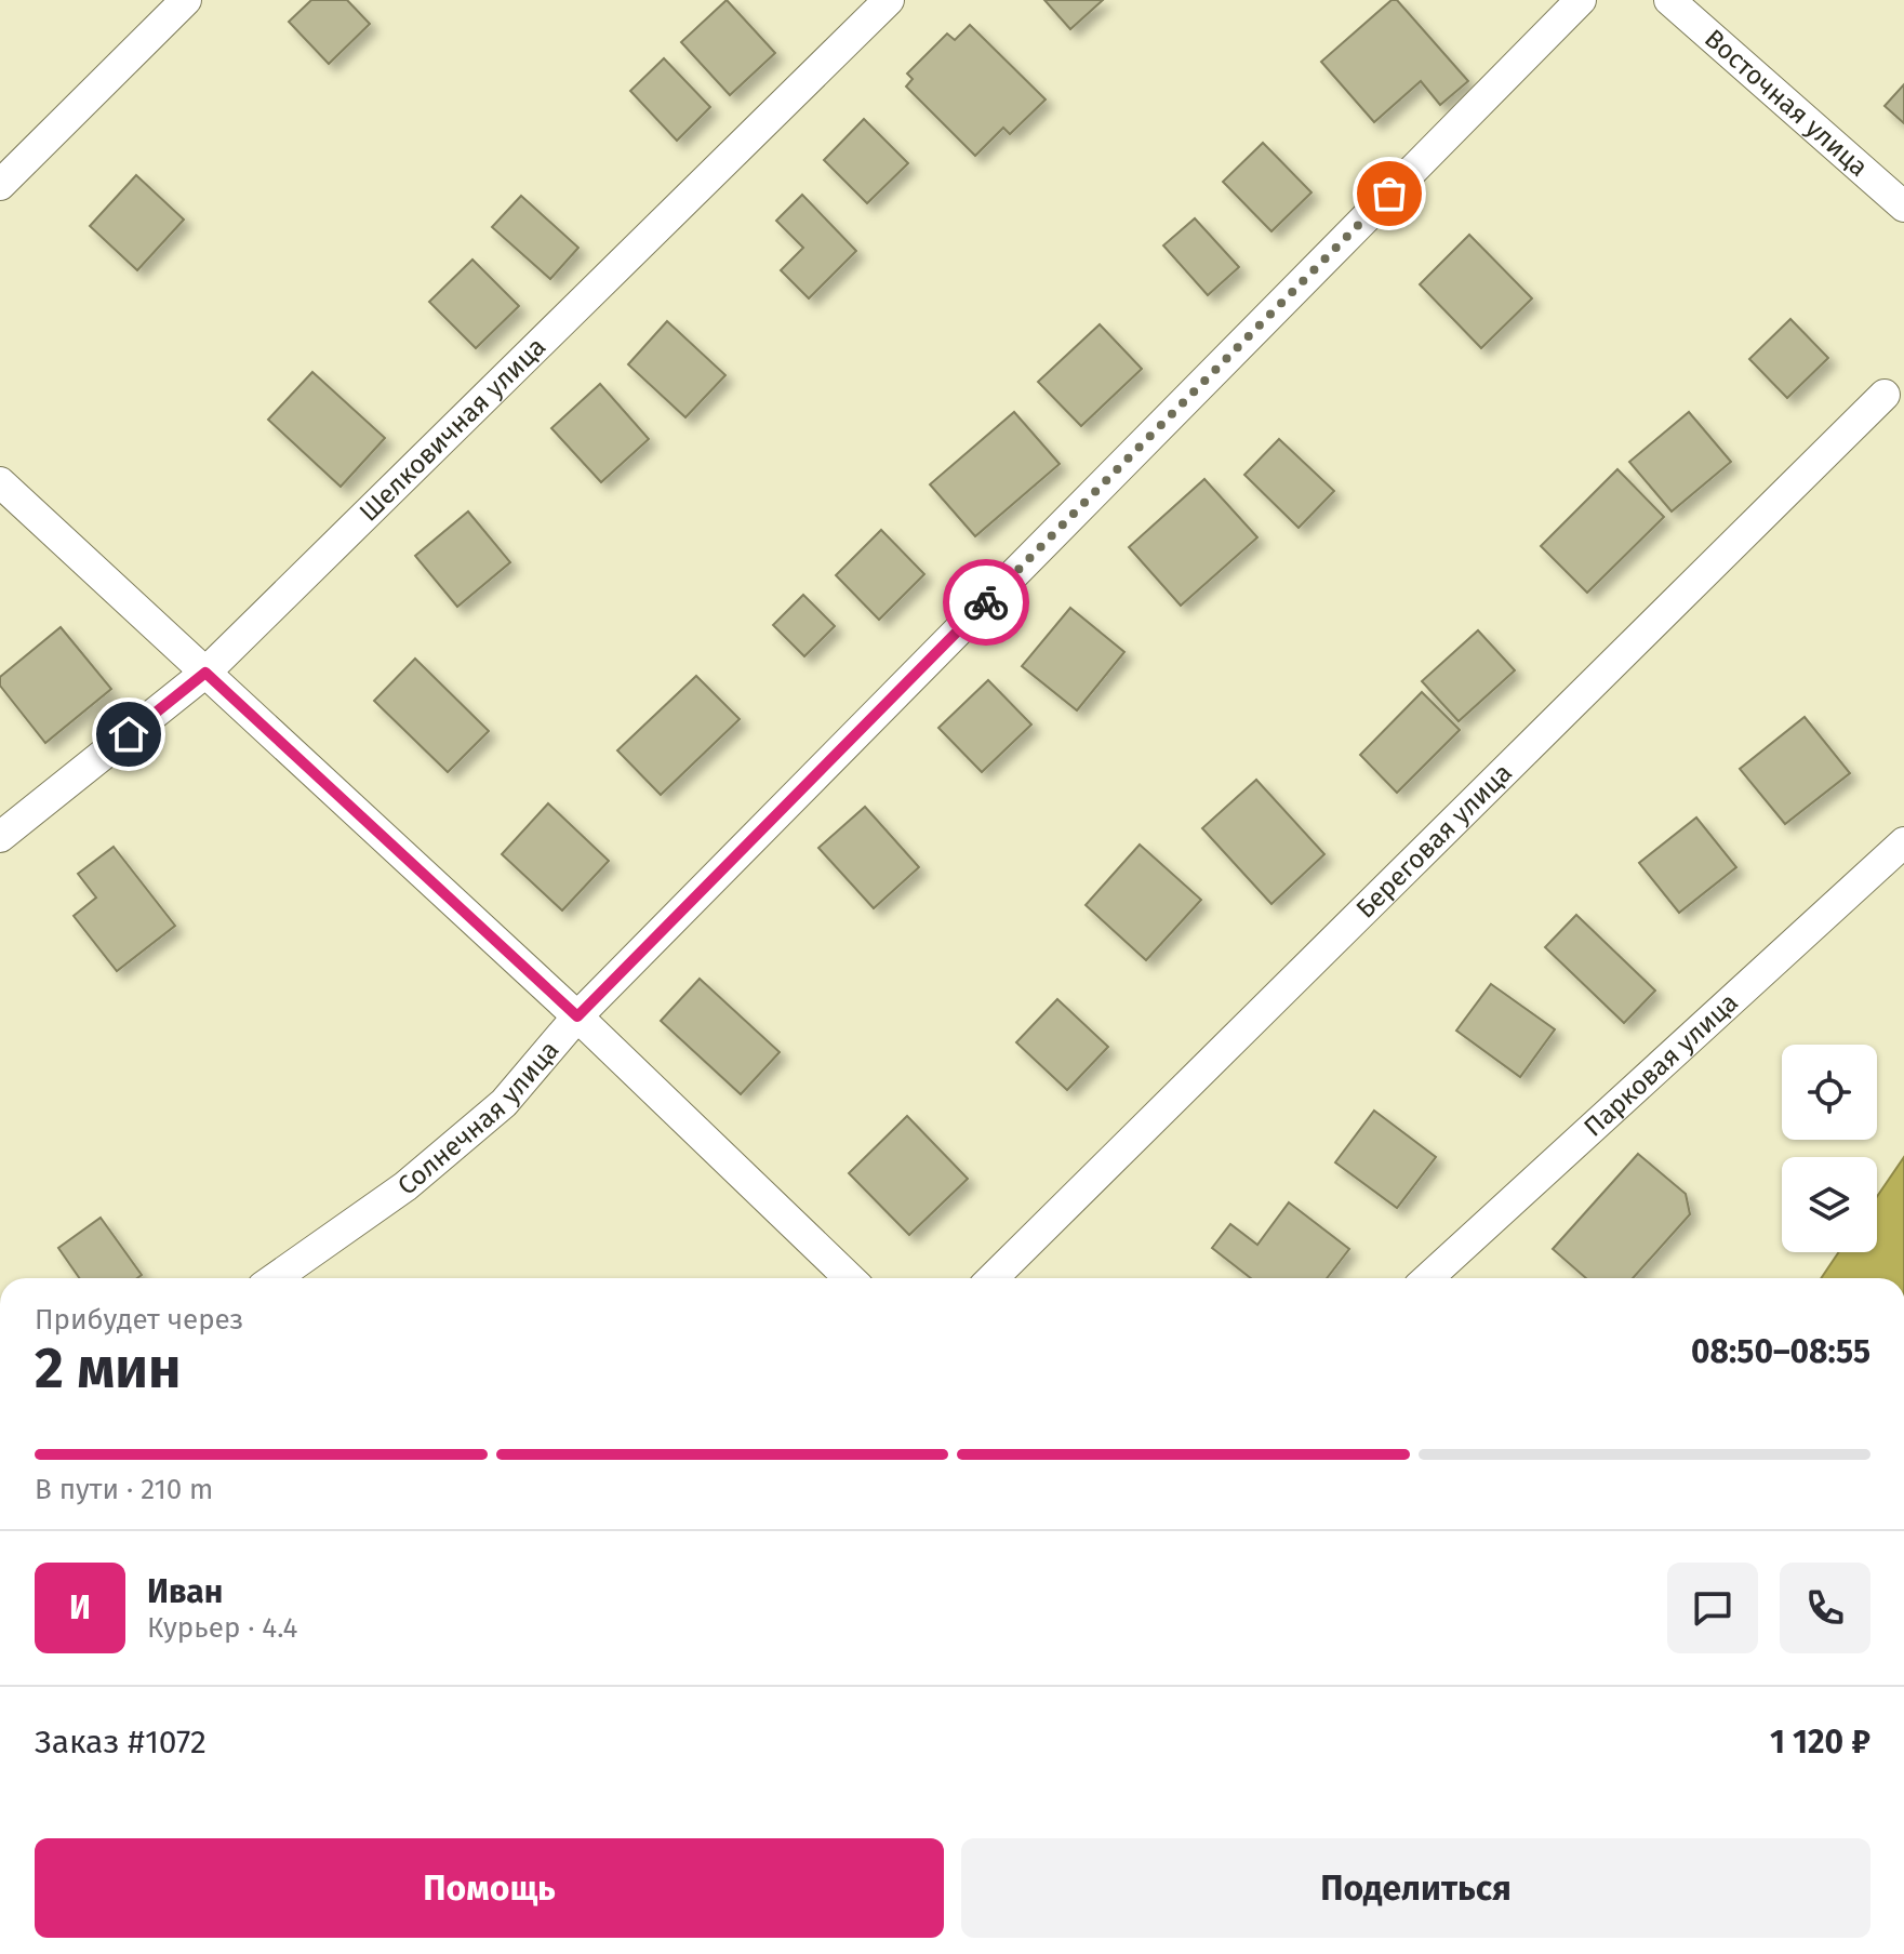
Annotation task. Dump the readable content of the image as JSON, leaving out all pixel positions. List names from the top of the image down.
{
  "streets": {
    "street": [
      "Восточная улица",
      "Шелковичная улица",
      "Береговая улица",
      "Парковая улица",
      "Солнечная улица"
    ]
  },
  "page": {
    "heading": ["2 мин", "Прибудет через", "08:50–08:55"],
    "panel": [
      "Иван",
      "Курьер · 4.4",
      "Заказ #1072",
      "1 120 ₽"
    ],
    "bar": "В пути · 210 m",
    "round": "И",
    "buttons": ["Помощь", "Поделиться"]
  }
}
